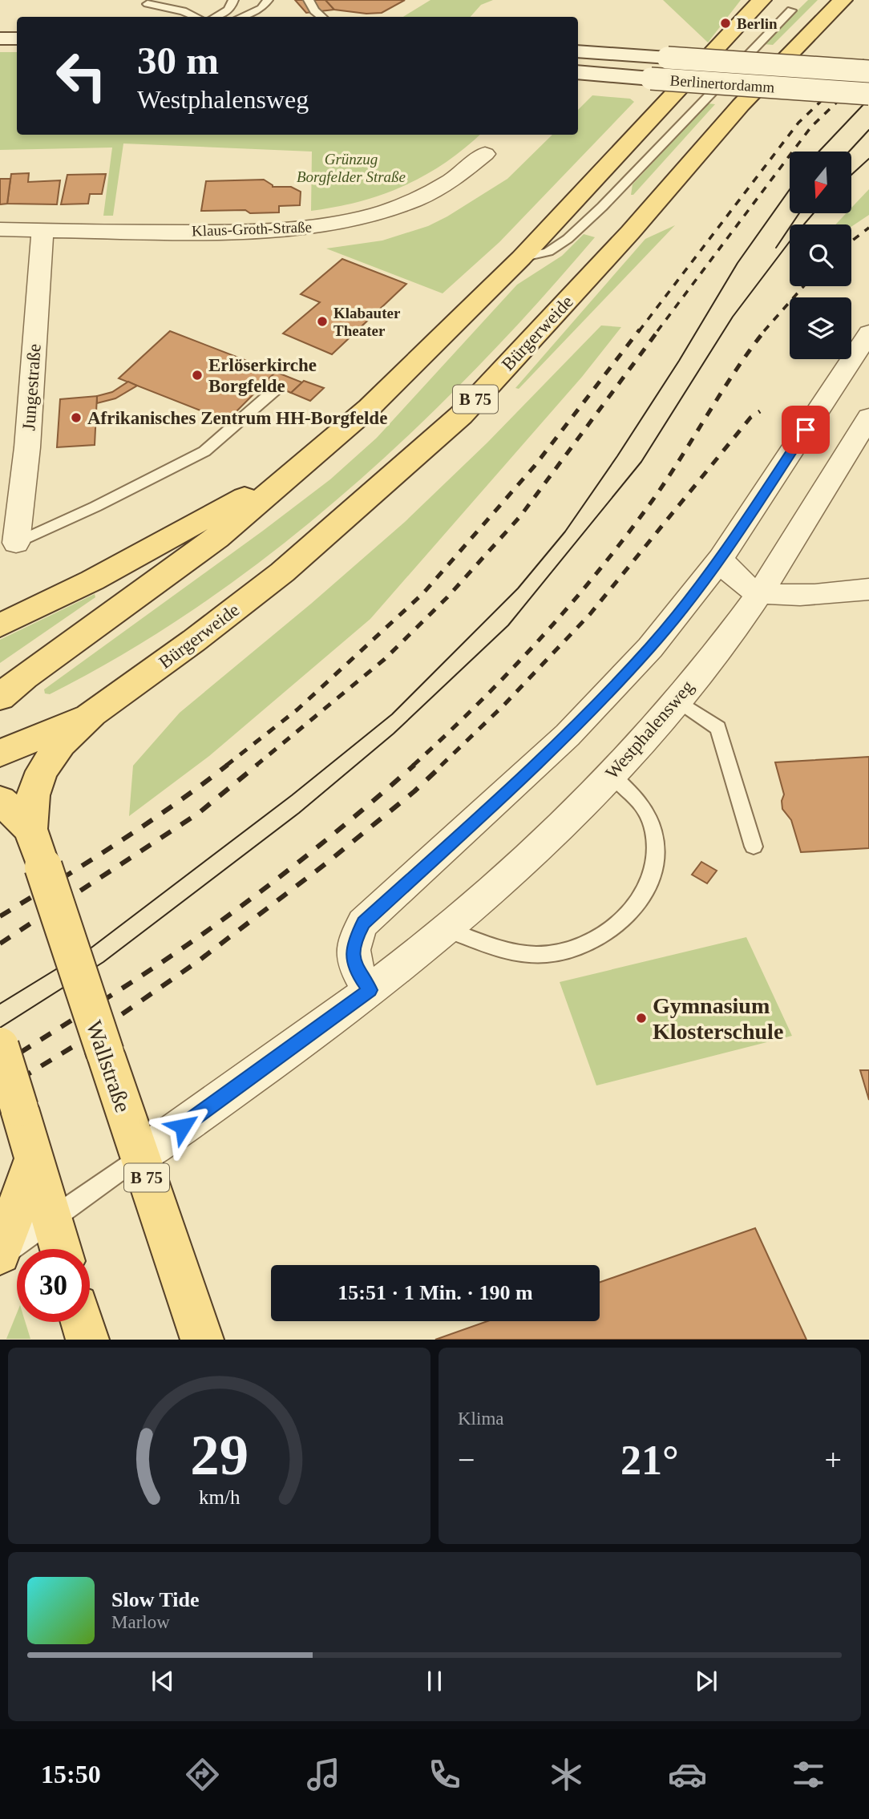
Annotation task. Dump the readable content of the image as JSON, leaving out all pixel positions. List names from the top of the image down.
{
  "streets": {
    "main road": [
      "Berlinertordamm",
      "Bürgerweide",
      "B 75",
      "Wallstraße"
    ],
    "street": ["Klaus-Groth-Straße", "Jungestraße", "Westphalensweg"]
  },
  "crossings": [
    ["Klaus-Groth-Straße", "Jungestraße"],
    ["Bürgerweide", "Wallstraße"],
    ["Westphalensweg", "Wallstraße"]
  ],
  "parks": ["Grünzug Borgfelder Straße"],
  "places": [
    "Berlin",
    "Klabauter Theater",
    "Erlöserkirche Borgfelde",
    "Afrikanisches Zentrum HH-Borgfelde",
    "Gymnasium Klosterschule"
  ],
  "north": "bottom",
  "page": {
    "turn": ["30 m", "Westphalensweg"],
    "limit": "30",
    "trip": "15:51 · 1 Min. · 190 m",
    "tile": "Klima",
    "heat": ["−", "21°", "+"],
    "song": ["Slow Tide", "Marlow"],
    "tabs": "15:50",
    "gauge": ["29", "km/h"]
  }
}
